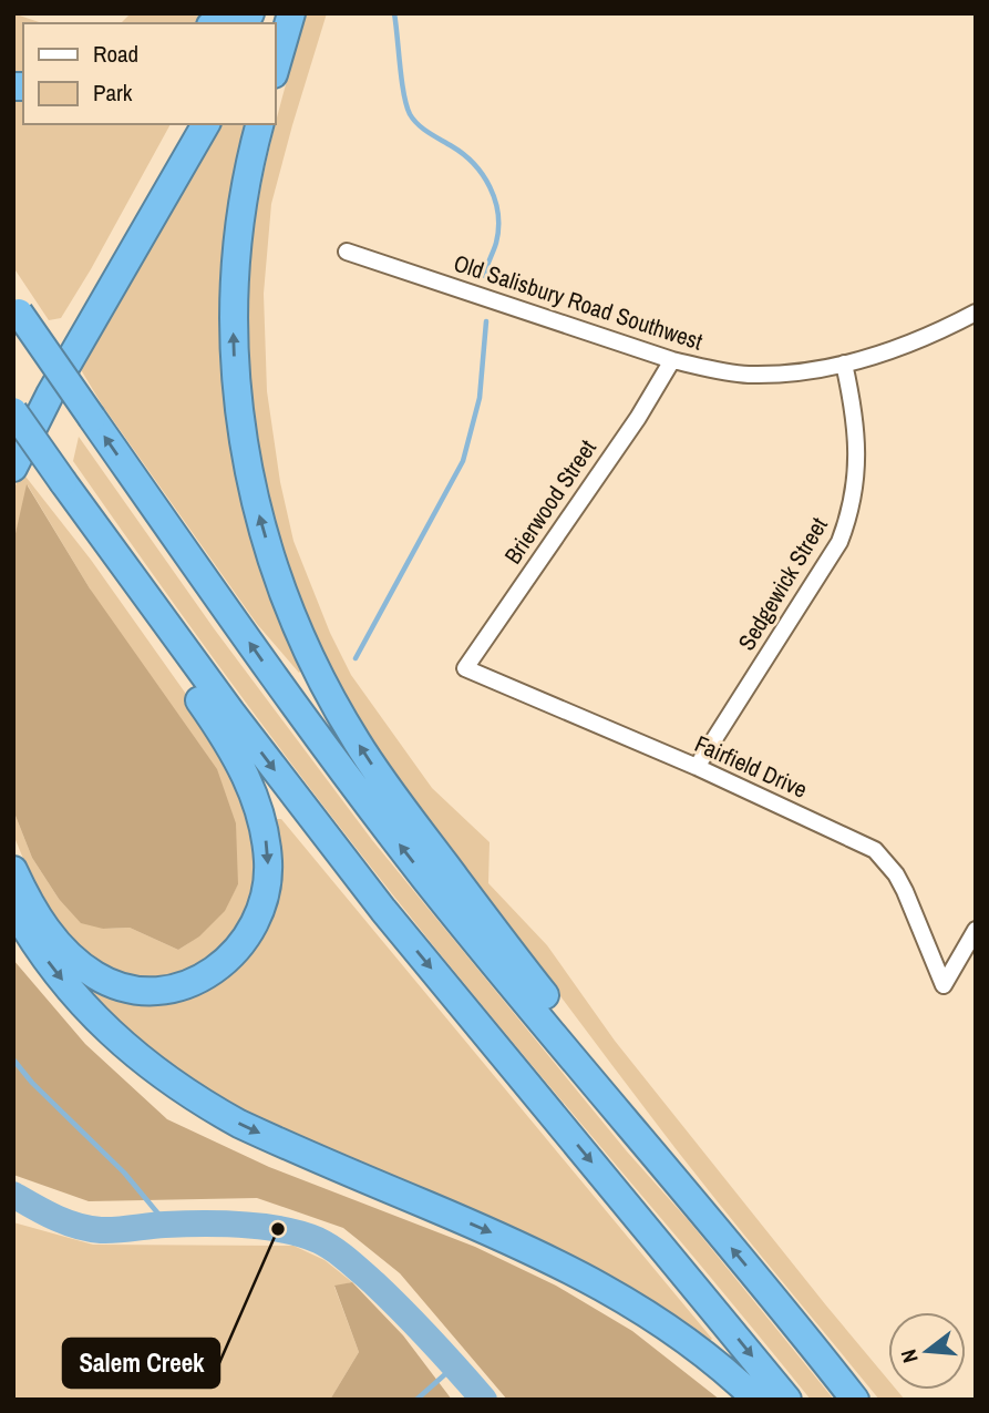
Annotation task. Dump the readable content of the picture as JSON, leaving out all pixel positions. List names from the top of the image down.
{
  "streets": {
    "street": [
      "Old Salisbury Road Southwest",
      "Brierwood Street",
      "Sedgewick Street",
      "Fairfield Drive"
    ]
  },
  "crossings": [
    ["Old Salisbury Road Southwest", "Brierwood Street"],
    ["Old Salisbury Road Southwest", "Sedgewick Street"],
    ["Brierwood Street", "Fairfield Drive"],
    ["Sedgewick Street", "Fairfield Drive"]
  ],
  "places": ["Salem Creek"],
  "legend": ["Road", "Park"],
  "north": "left"
}
